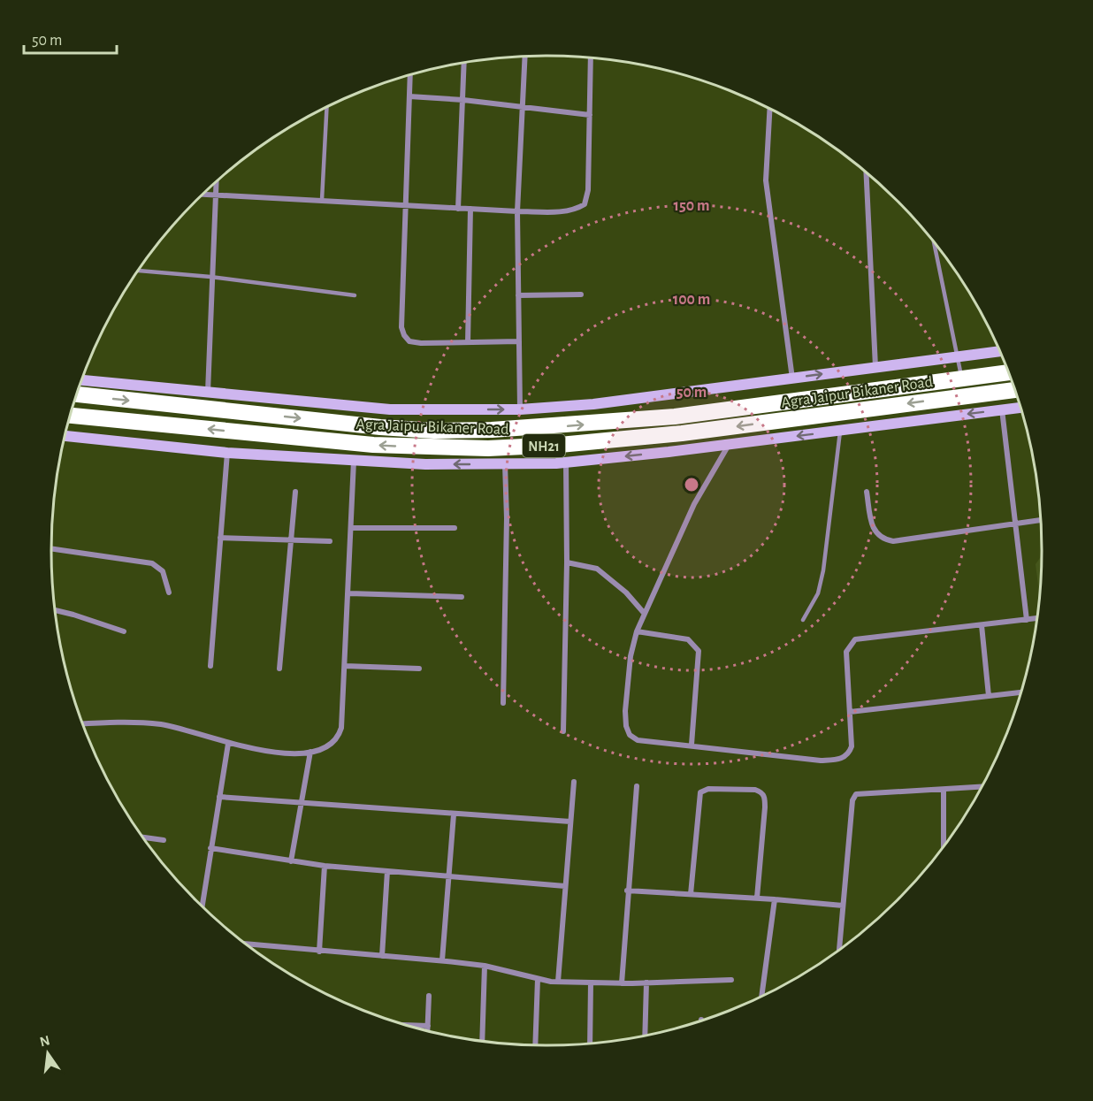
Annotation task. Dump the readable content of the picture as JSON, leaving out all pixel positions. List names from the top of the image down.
{
  "streets": {
    "highway": ["Agra Jaipur Bikaner Road", "NH21"]
  },
  "scale_bar": "50 m",
  "north": "top",
  "rings": ["150 m", "100 m", "50 m"]
}
